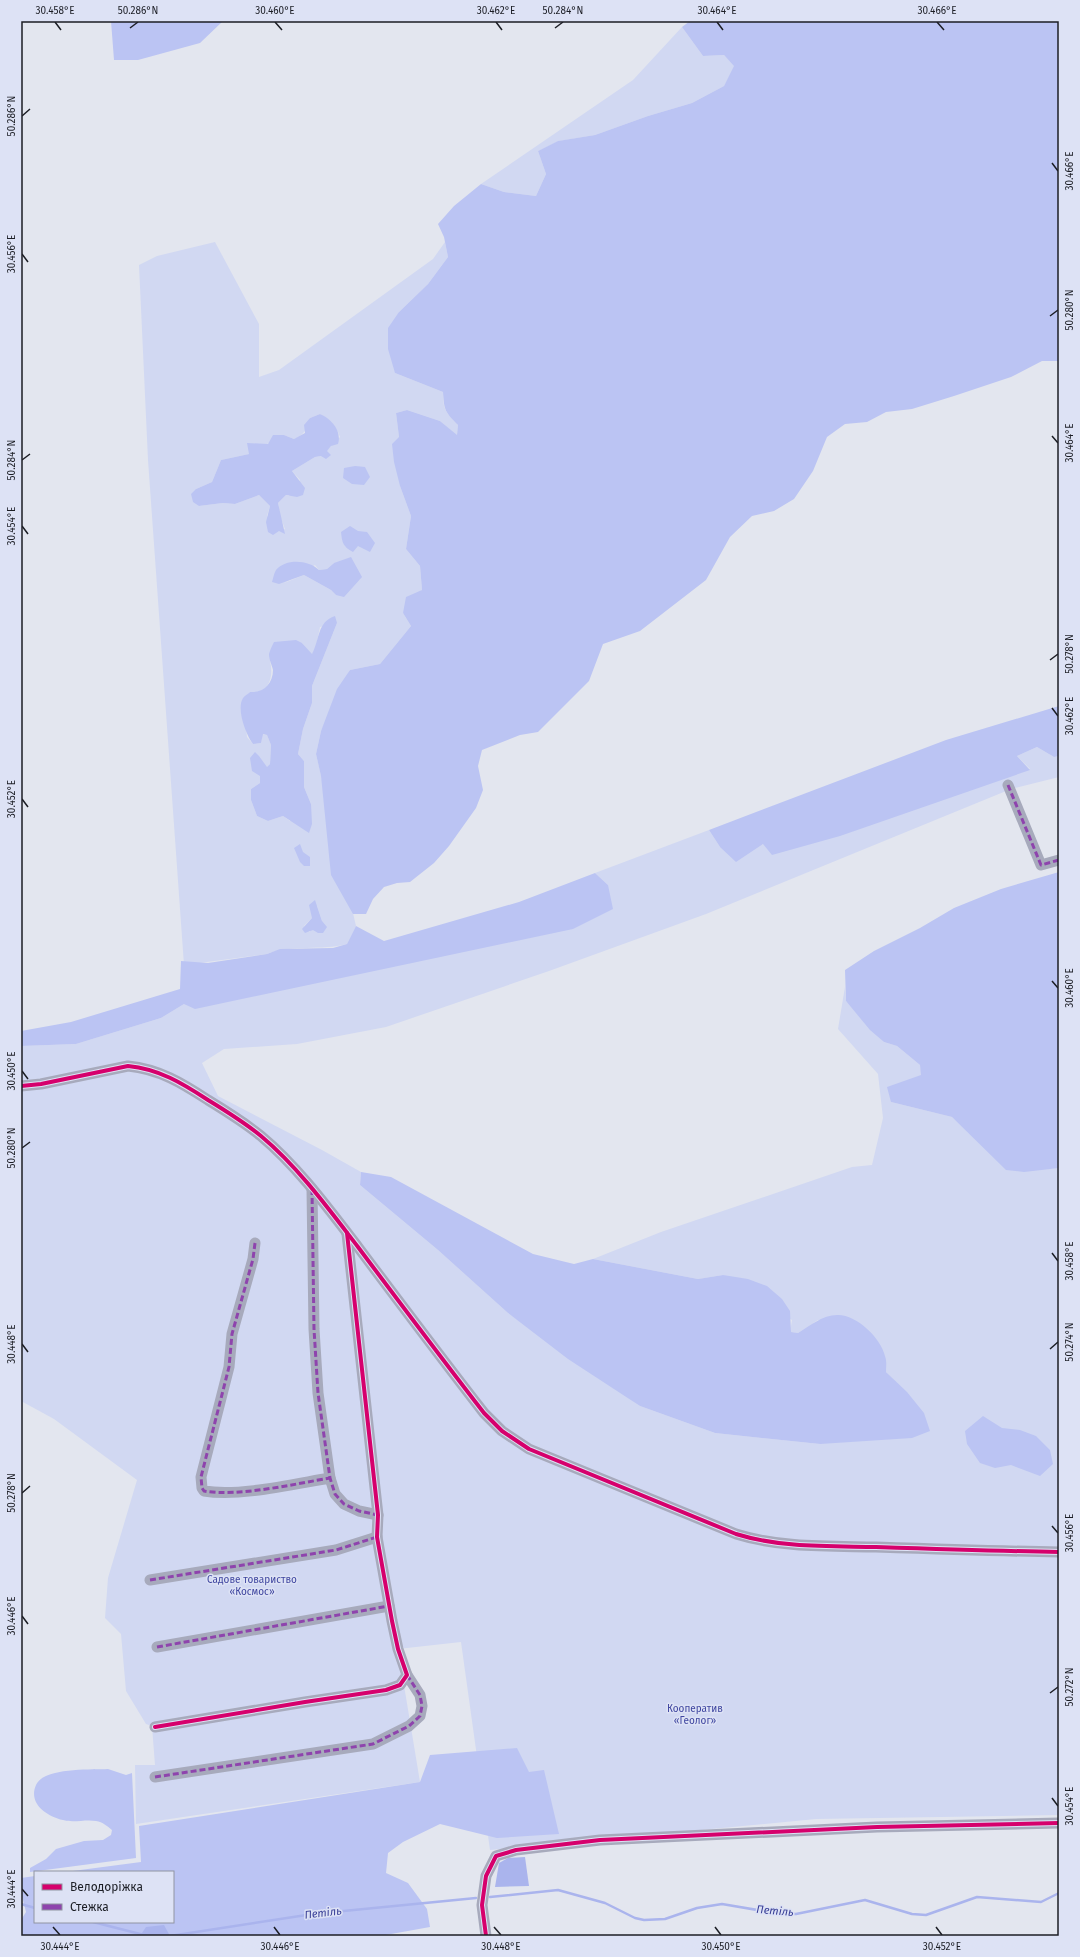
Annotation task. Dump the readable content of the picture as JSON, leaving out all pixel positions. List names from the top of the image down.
{
  "water": ["Петіль"],
  "parks": ["Садове товариство «Космос»", "Кооператив «Геолог»"],
  "legend": ["Велодоріжка", "Стежка"],
  "coordinates": [
    "30.458°E",
    "50.286°N",
    "30.460°E",
    "30.462°E",
    "50.284°N",
    "30.464°E",
    "30.466°E",
    "30.456°E",
    "50.280°N",
    "30.454°E",
    "50.278°N",
    "30.452°E",
    "30.450°E",
    "50.274°N",
    "30.448°E",
    "30.446°E",
    "50.272°N",
    "30.444°E"
  ]
}
